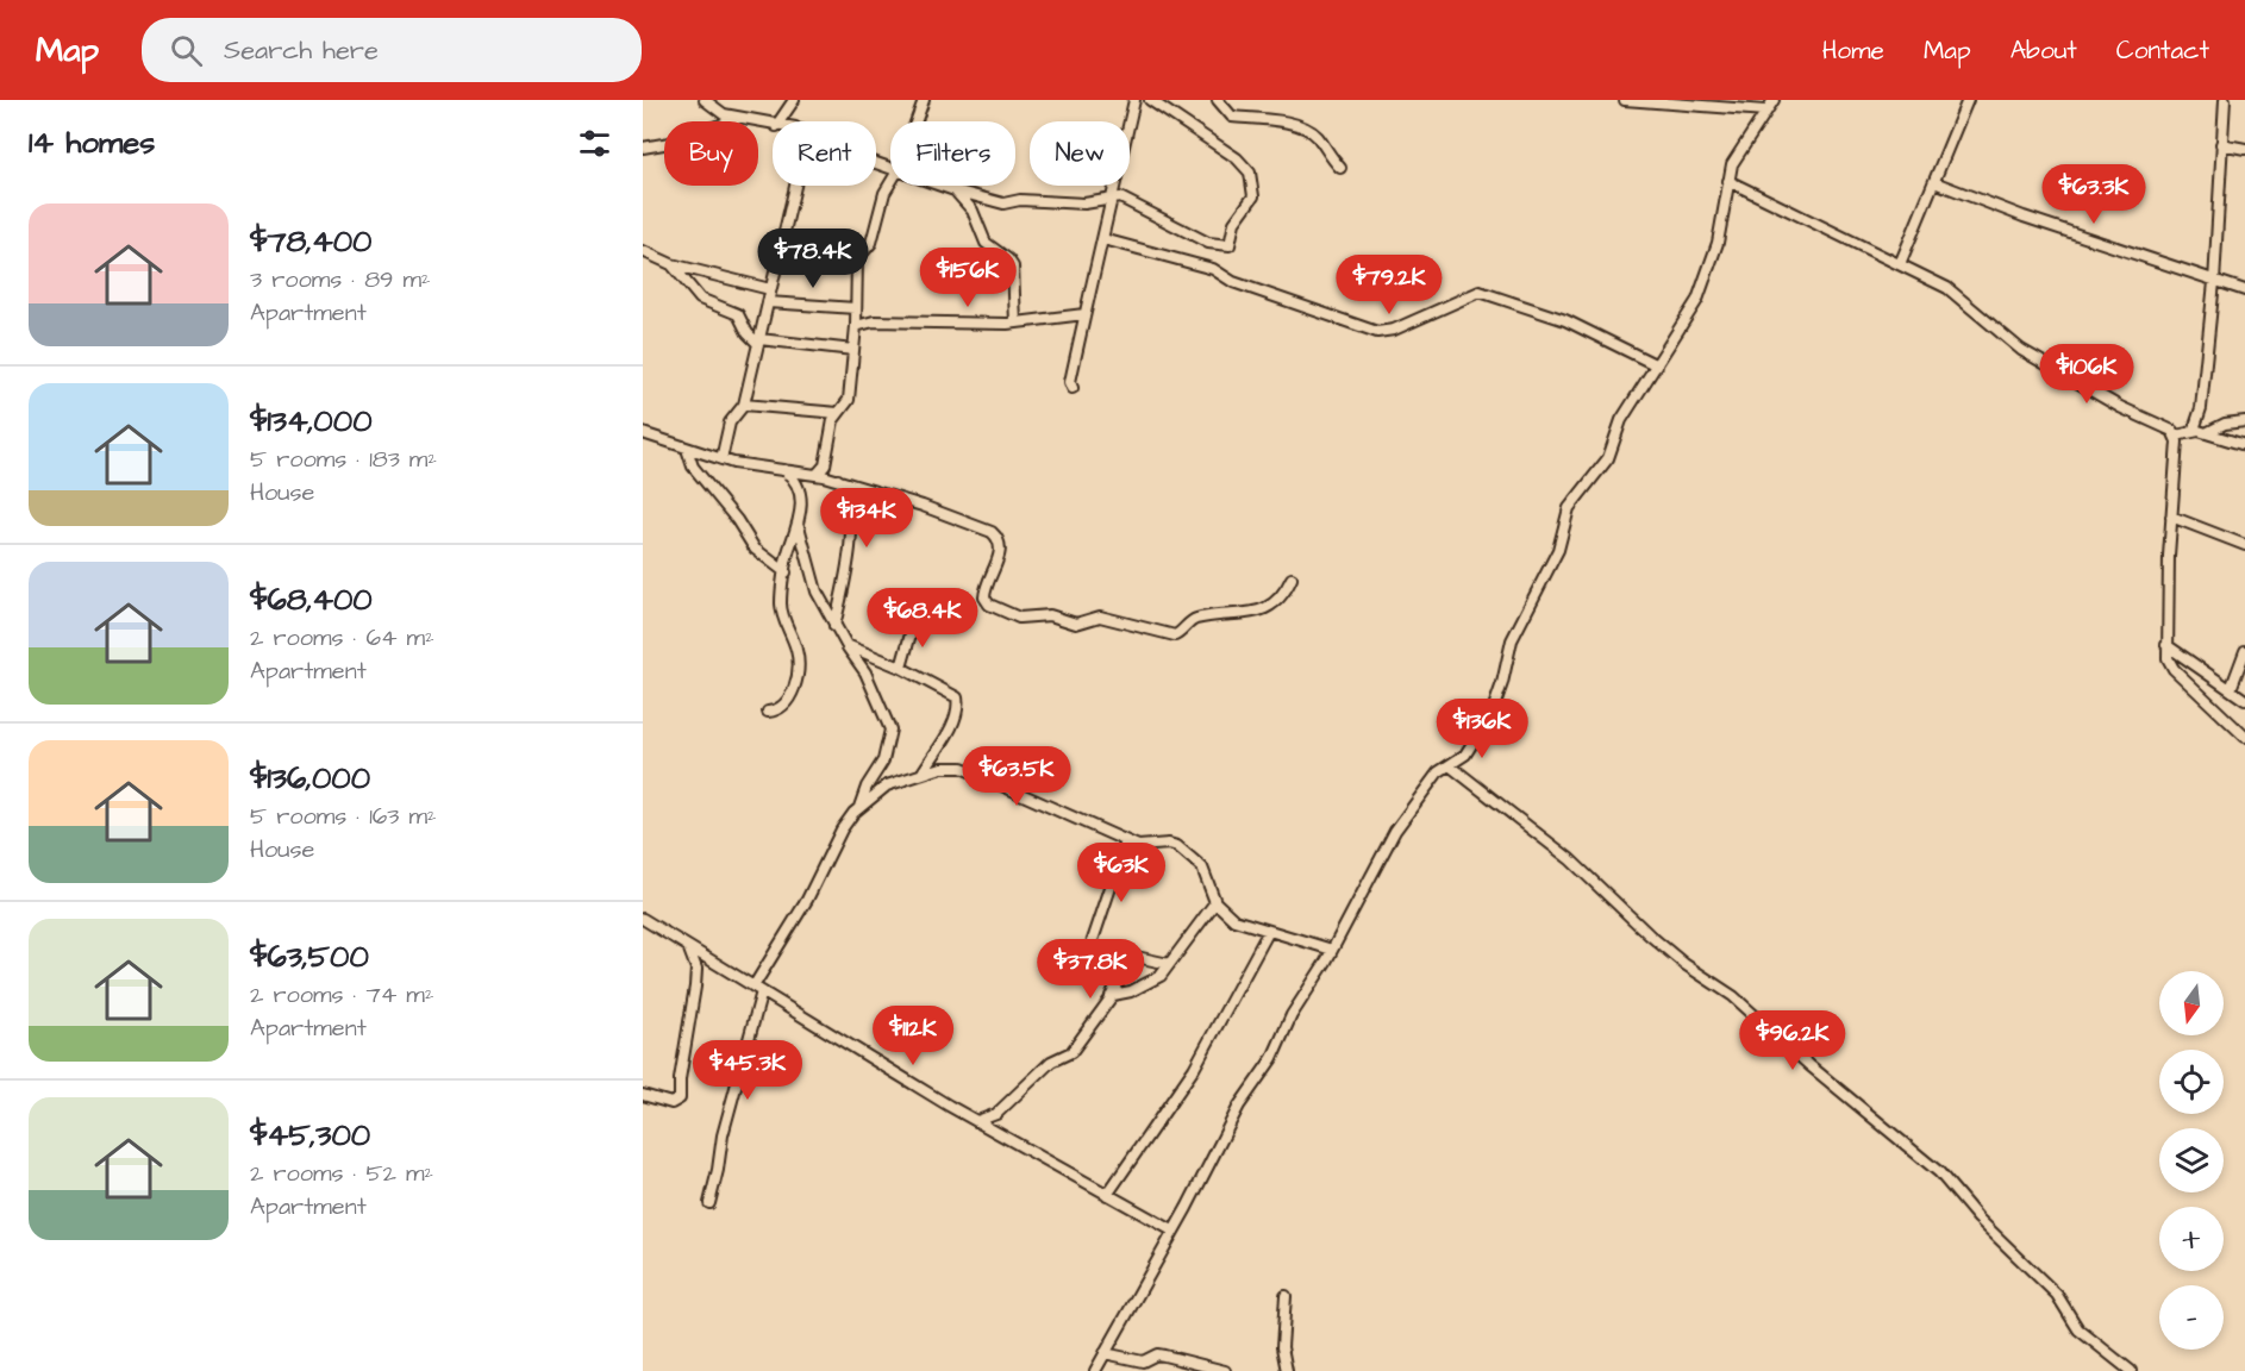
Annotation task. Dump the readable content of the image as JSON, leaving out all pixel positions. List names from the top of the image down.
{
  "north": "bottom",
  "page": {
    "header": "Map",
    "search": "Search here",
    "nav": [
      "Home",
      "Map",
      "About",
      "Contact"
    ],
    "heading": "14 homes",
    "chip": [
      "Buy",
      "Rent",
      "Filters",
      "New"
    ],
    "price": [
      "$63.3K",
      "$78.4K",
      "$156K",
      "$79.2K",
      "$106K",
      "$134K",
      "$68.4K",
      "$136K",
      "$63.5K",
      "$63K",
      "$37.8K",
      "$112K",
      "$96.2K",
      "$45.3K"
    ],
    "list": [
      {
        "name": "$78,400",
        "note": "3 rooms · 89 m² · Apartment"
      },
      {
        "name": "$134,000",
        "note": "5 rooms · 183 m² · House"
      },
      {
        "name": "$68,400",
        "note": "2 rooms · 64 m² · Apartment"
      },
      {
        "name": "$136,000",
        "note": "5 rooms · 163 m² · House"
      },
      {
        "name": "$63,500",
        "note": "2 rooms · 74 m² · Apartment"
      },
      {
        "name": "$45,300",
        "note": "2 rooms · 52 m² · Apartment"
      }
    ],
    "map_buttons": ["+", "−"]
  }
}
